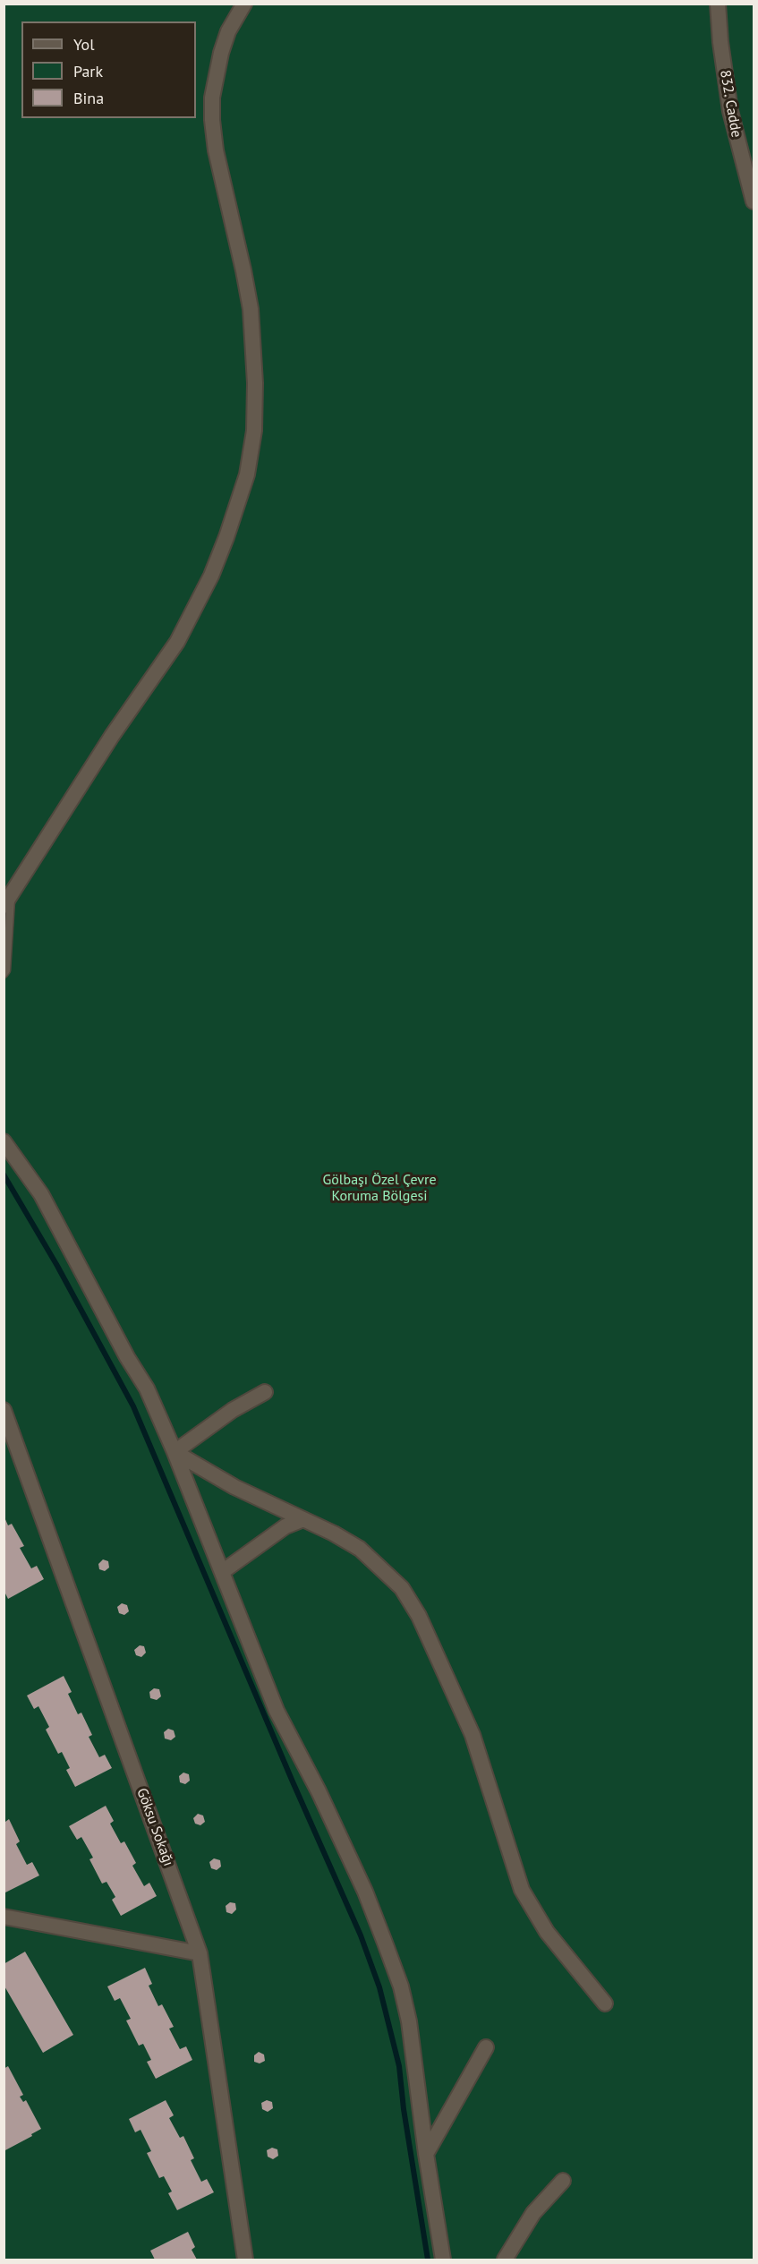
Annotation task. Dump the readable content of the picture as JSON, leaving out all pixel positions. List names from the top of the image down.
{
  "streets": {
    "street": ["832. Cadde", "Göksu Sokağı"]
  },
  "parks": ["Gölbaşı Özel Çevre Koruma Bölgesi"],
  "legend": ["Yol", "Park", "Bina"]
}
